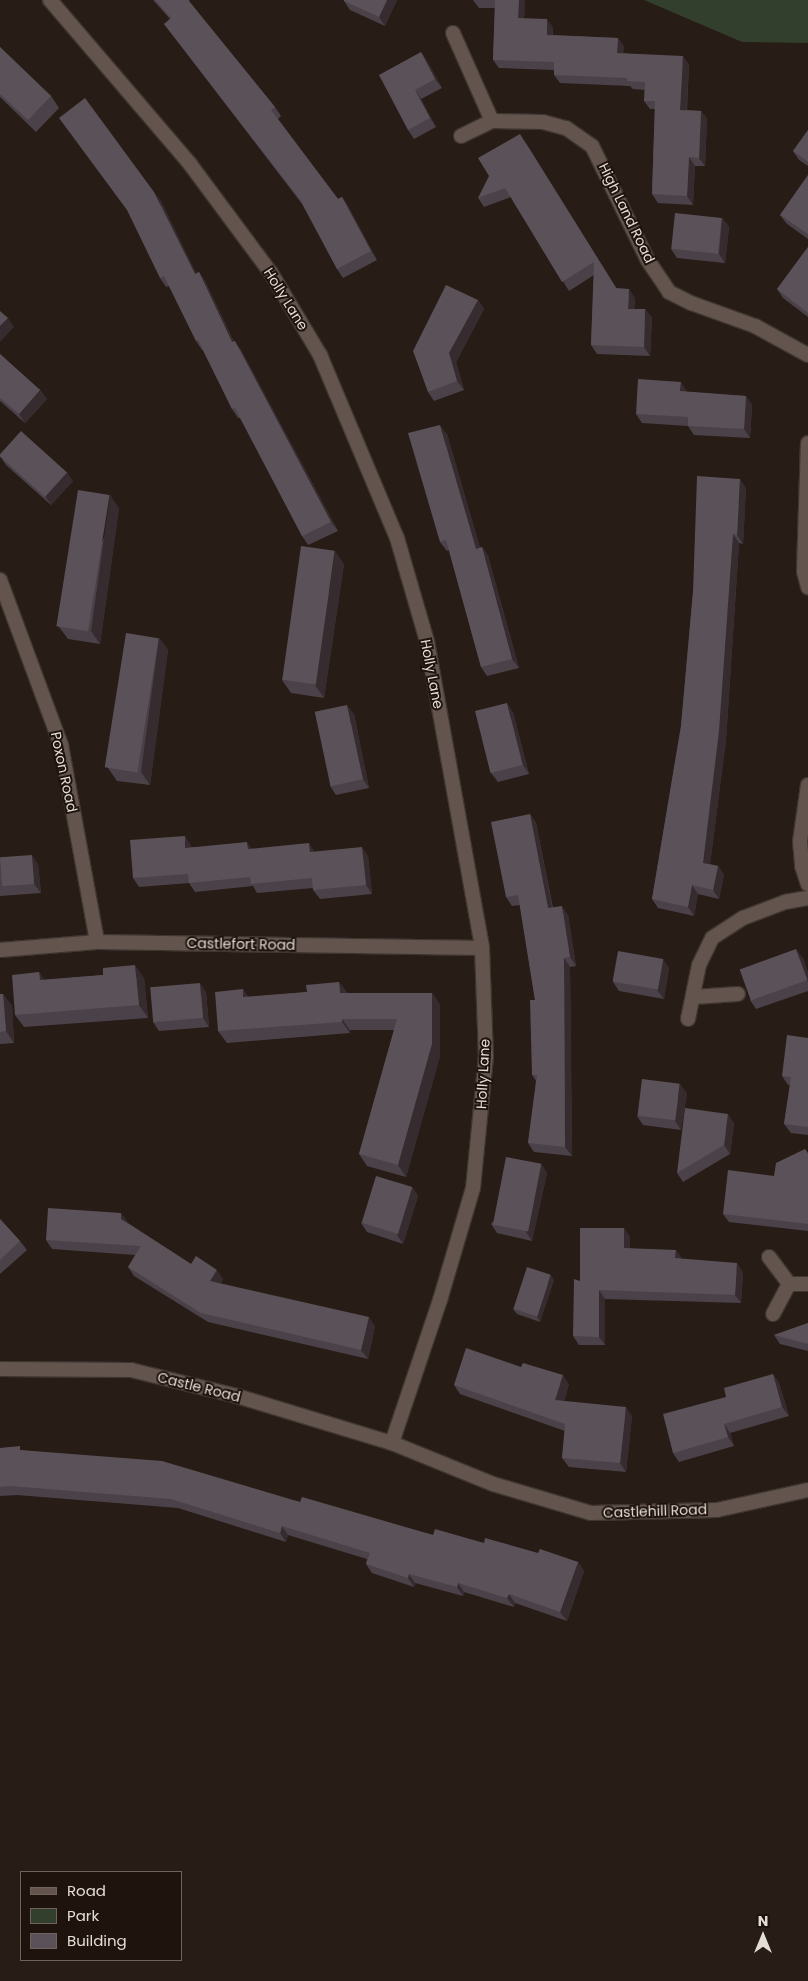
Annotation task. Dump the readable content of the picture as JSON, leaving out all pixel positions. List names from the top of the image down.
{
  "streets": {
    "street": [
      "High Land Road",
      "Holly Lane",
      "Poxon Road",
      "Castlefort Road",
      "Castle Road",
      "Castlehill Road"
    ]
  },
  "crossings": [
    ["Holly Lane", "Castlefort Road"],
    ["Holly Lane", "Castle Road"],
    ["Holly Lane", "Castlehill Road"],
    ["Poxon Road", "Castlefort Road"],
    ["Castle Road", "Castlehill Road"]
  ],
  "legend": ["Road", "Park", "Building"],
  "north": "top"
}
